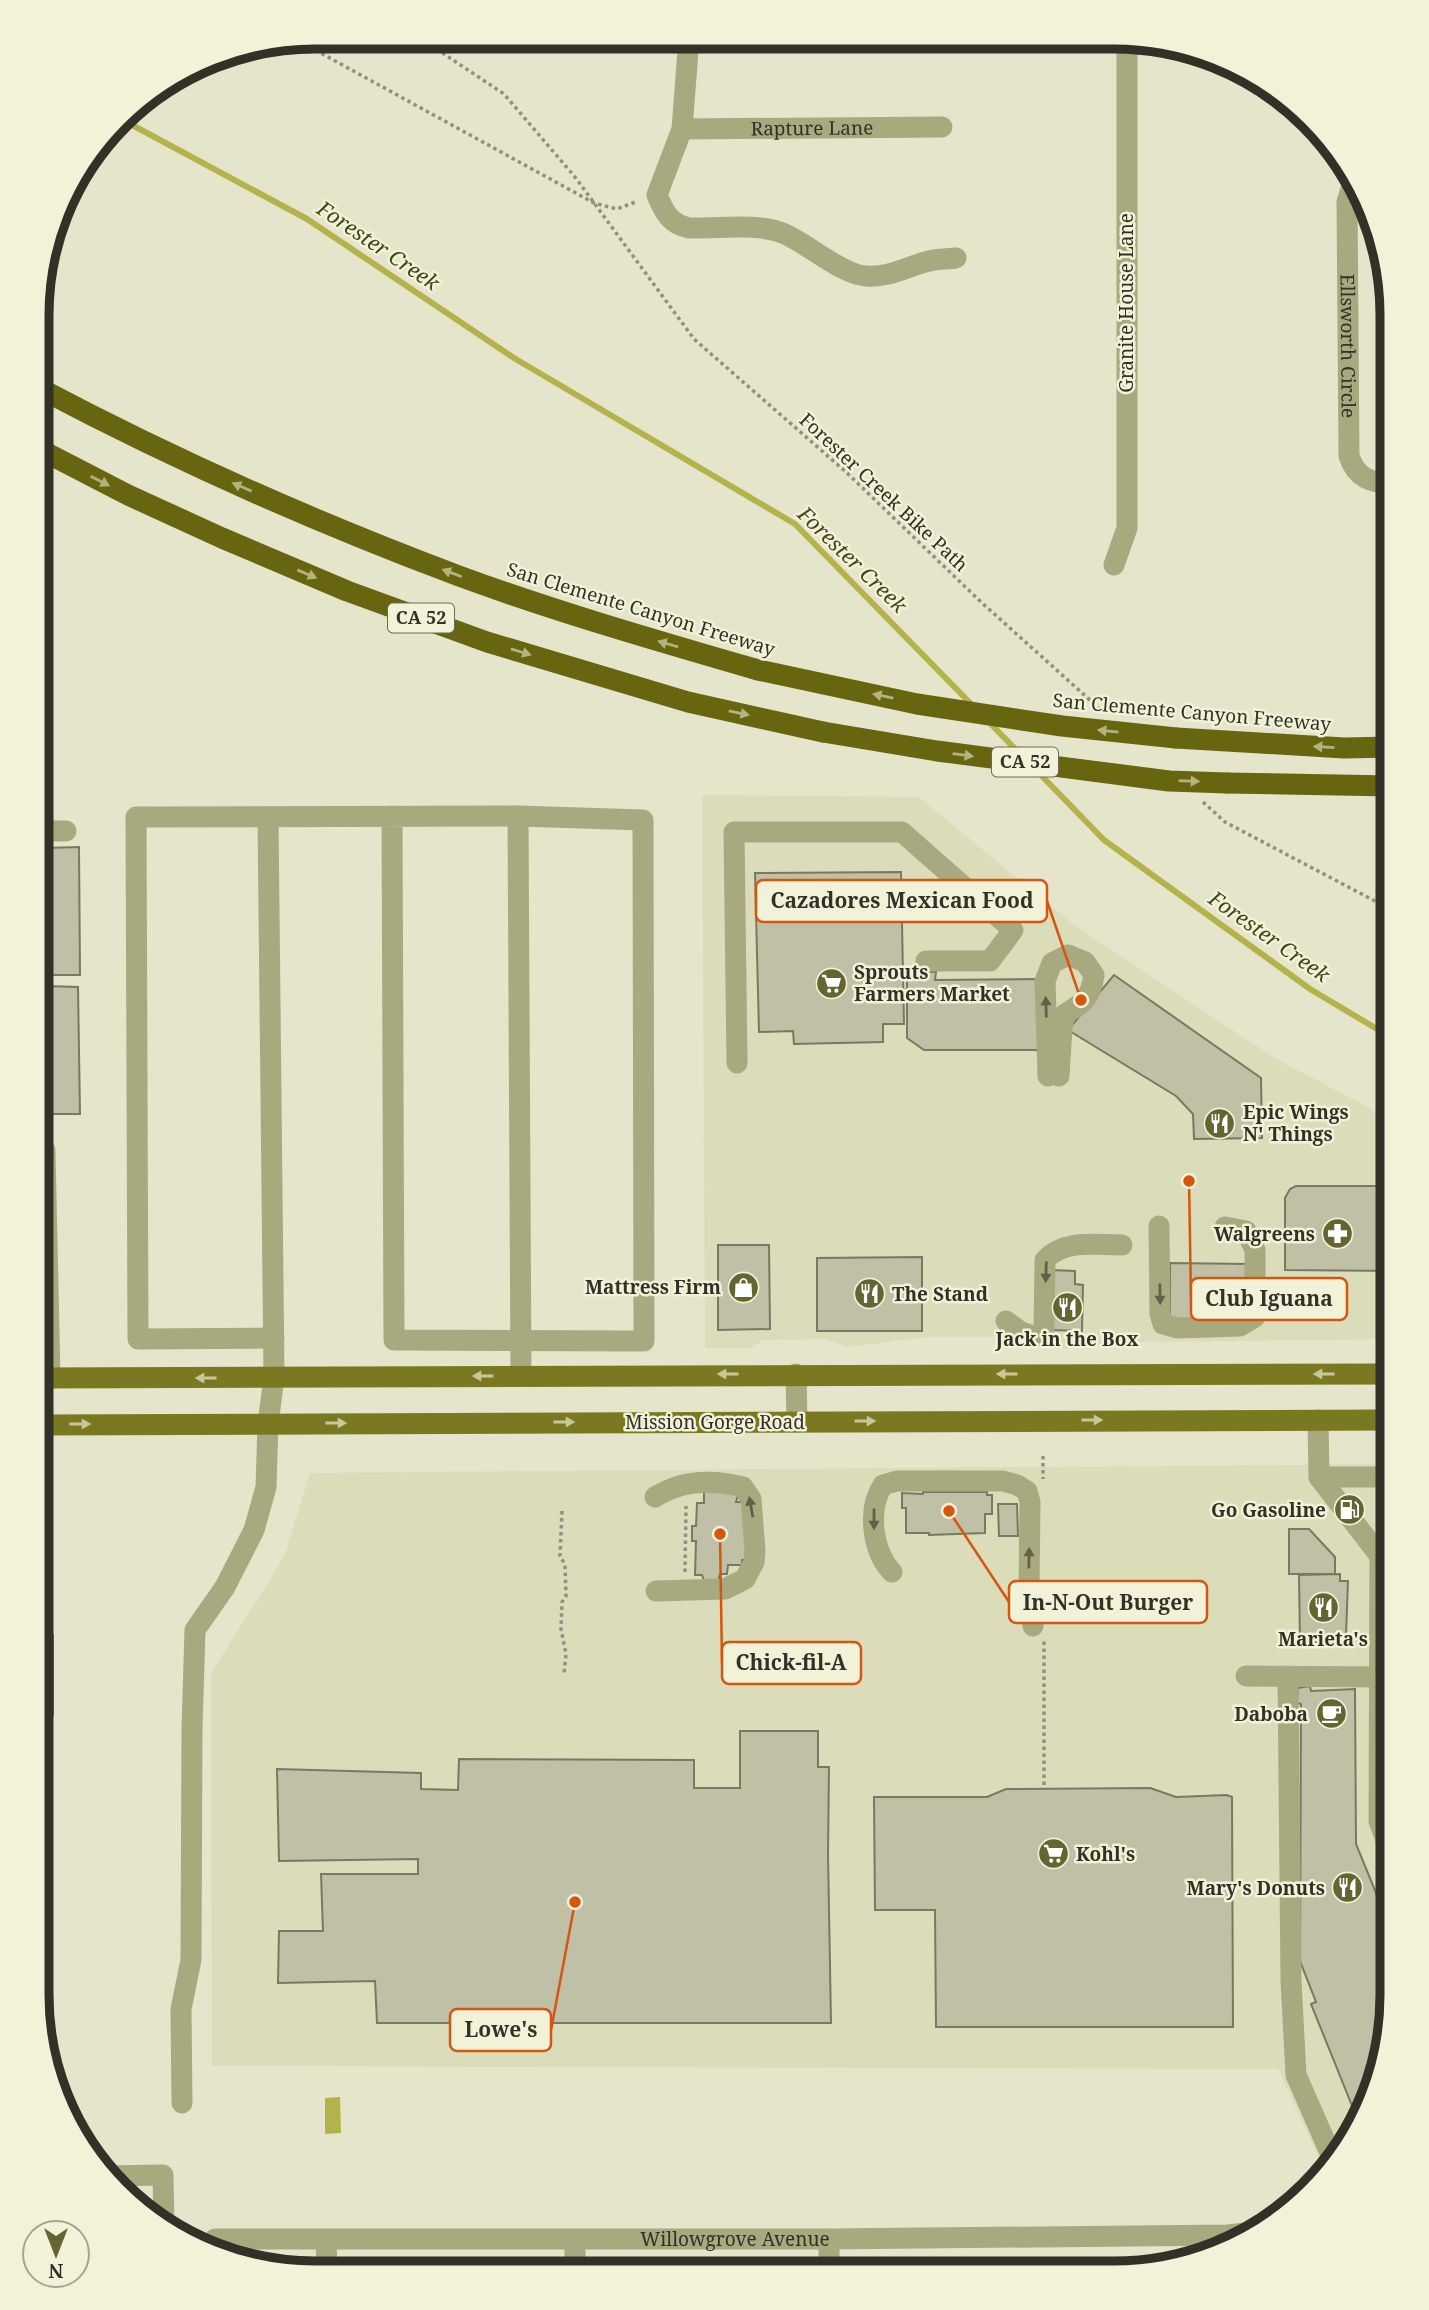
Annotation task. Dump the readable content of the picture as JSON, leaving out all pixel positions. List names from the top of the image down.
{
  "streets": {
    "highway": ["San Clemente Canyon Freeway", "CA 52"],
    "main road": ["Mission Gorge Road"],
    "street": [
      "Rapture Lane",
      "Granite House Lane",
      "Ellsworth Circle",
      "Willowgrove Avenue"
    ],
    "path": ["Forester Creek Bike Path"]
  },
  "water": ["Forester Creek"],
  "places": {
    "supermarket": ["Sprouts Farmers Market", "Kohl's"],
    "other": [
      "Cazadores Mexican Food",
      "Club Iguana",
      "In-N-Out Burger",
      "Chick-fil-A",
      "Lowe's"
    ],
    "restaurant": [
      "Epic Wings N' Things",
      "The Stand",
      "Jack in the Box",
      "Marieta's",
      "Mary's Donuts"
    ],
    "pharmacy": ["Walgreens"],
    "shop": ["Mattress Firm"],
    "fuel station": ["Go Gasoline"],
    "cafe": ["Daboba"]
  },
  "north": "bottom"
}
